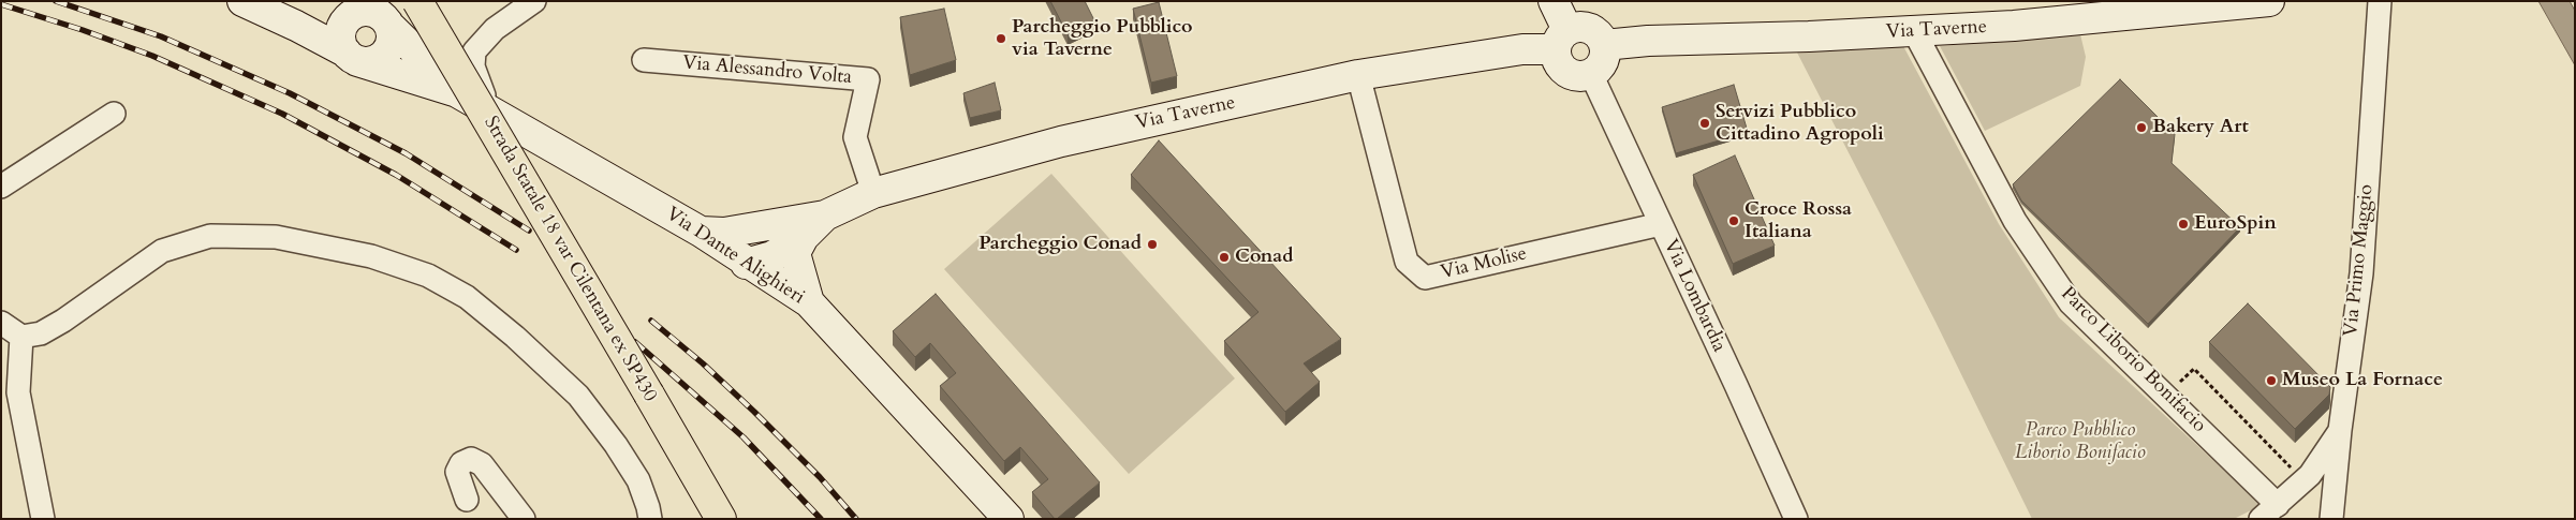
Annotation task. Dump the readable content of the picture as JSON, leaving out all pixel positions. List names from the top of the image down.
{
  "streets": {
    "highway": ["Strada Statale 18 var Cilentana ex SP430"],
    "street": [
      "Via Taverne",
      "Via Alessandro Volta",
      "Via Dante Alighieri",
      "Via Primo Maggio",
      "Via Molise",
      "Via Lombardia",
      "Parco Liborio Bonifacio"
    ]
  },
  "crossings": [
    ["Via Taverne", "Via Alessandro Volta"],
    ["Via Taverne", "Via Dante Alighieri"],
    ["Via Taverne", "Via Molise"],
    ["Via Taverne", "Via Lombardia"],
    ["Via Taverne", "Parco Liborio Bonifacio"],
    ["Via Molise", "Via Lombardia"]
  ],
  "parks": ["Parco Pubblico Liborio Bonifacio"],
  "places": [
    "Parcheggio Pubblico via Taverne",
    "Servizi Pubblico Cittadino Agropoli",
    "Bakery Art",
    "Croce Rossa Italiana",
    "EuroSpin",
    "Parcheggio Conad",
    "Conad",
    "Museo La Fornace"
  ]
}
